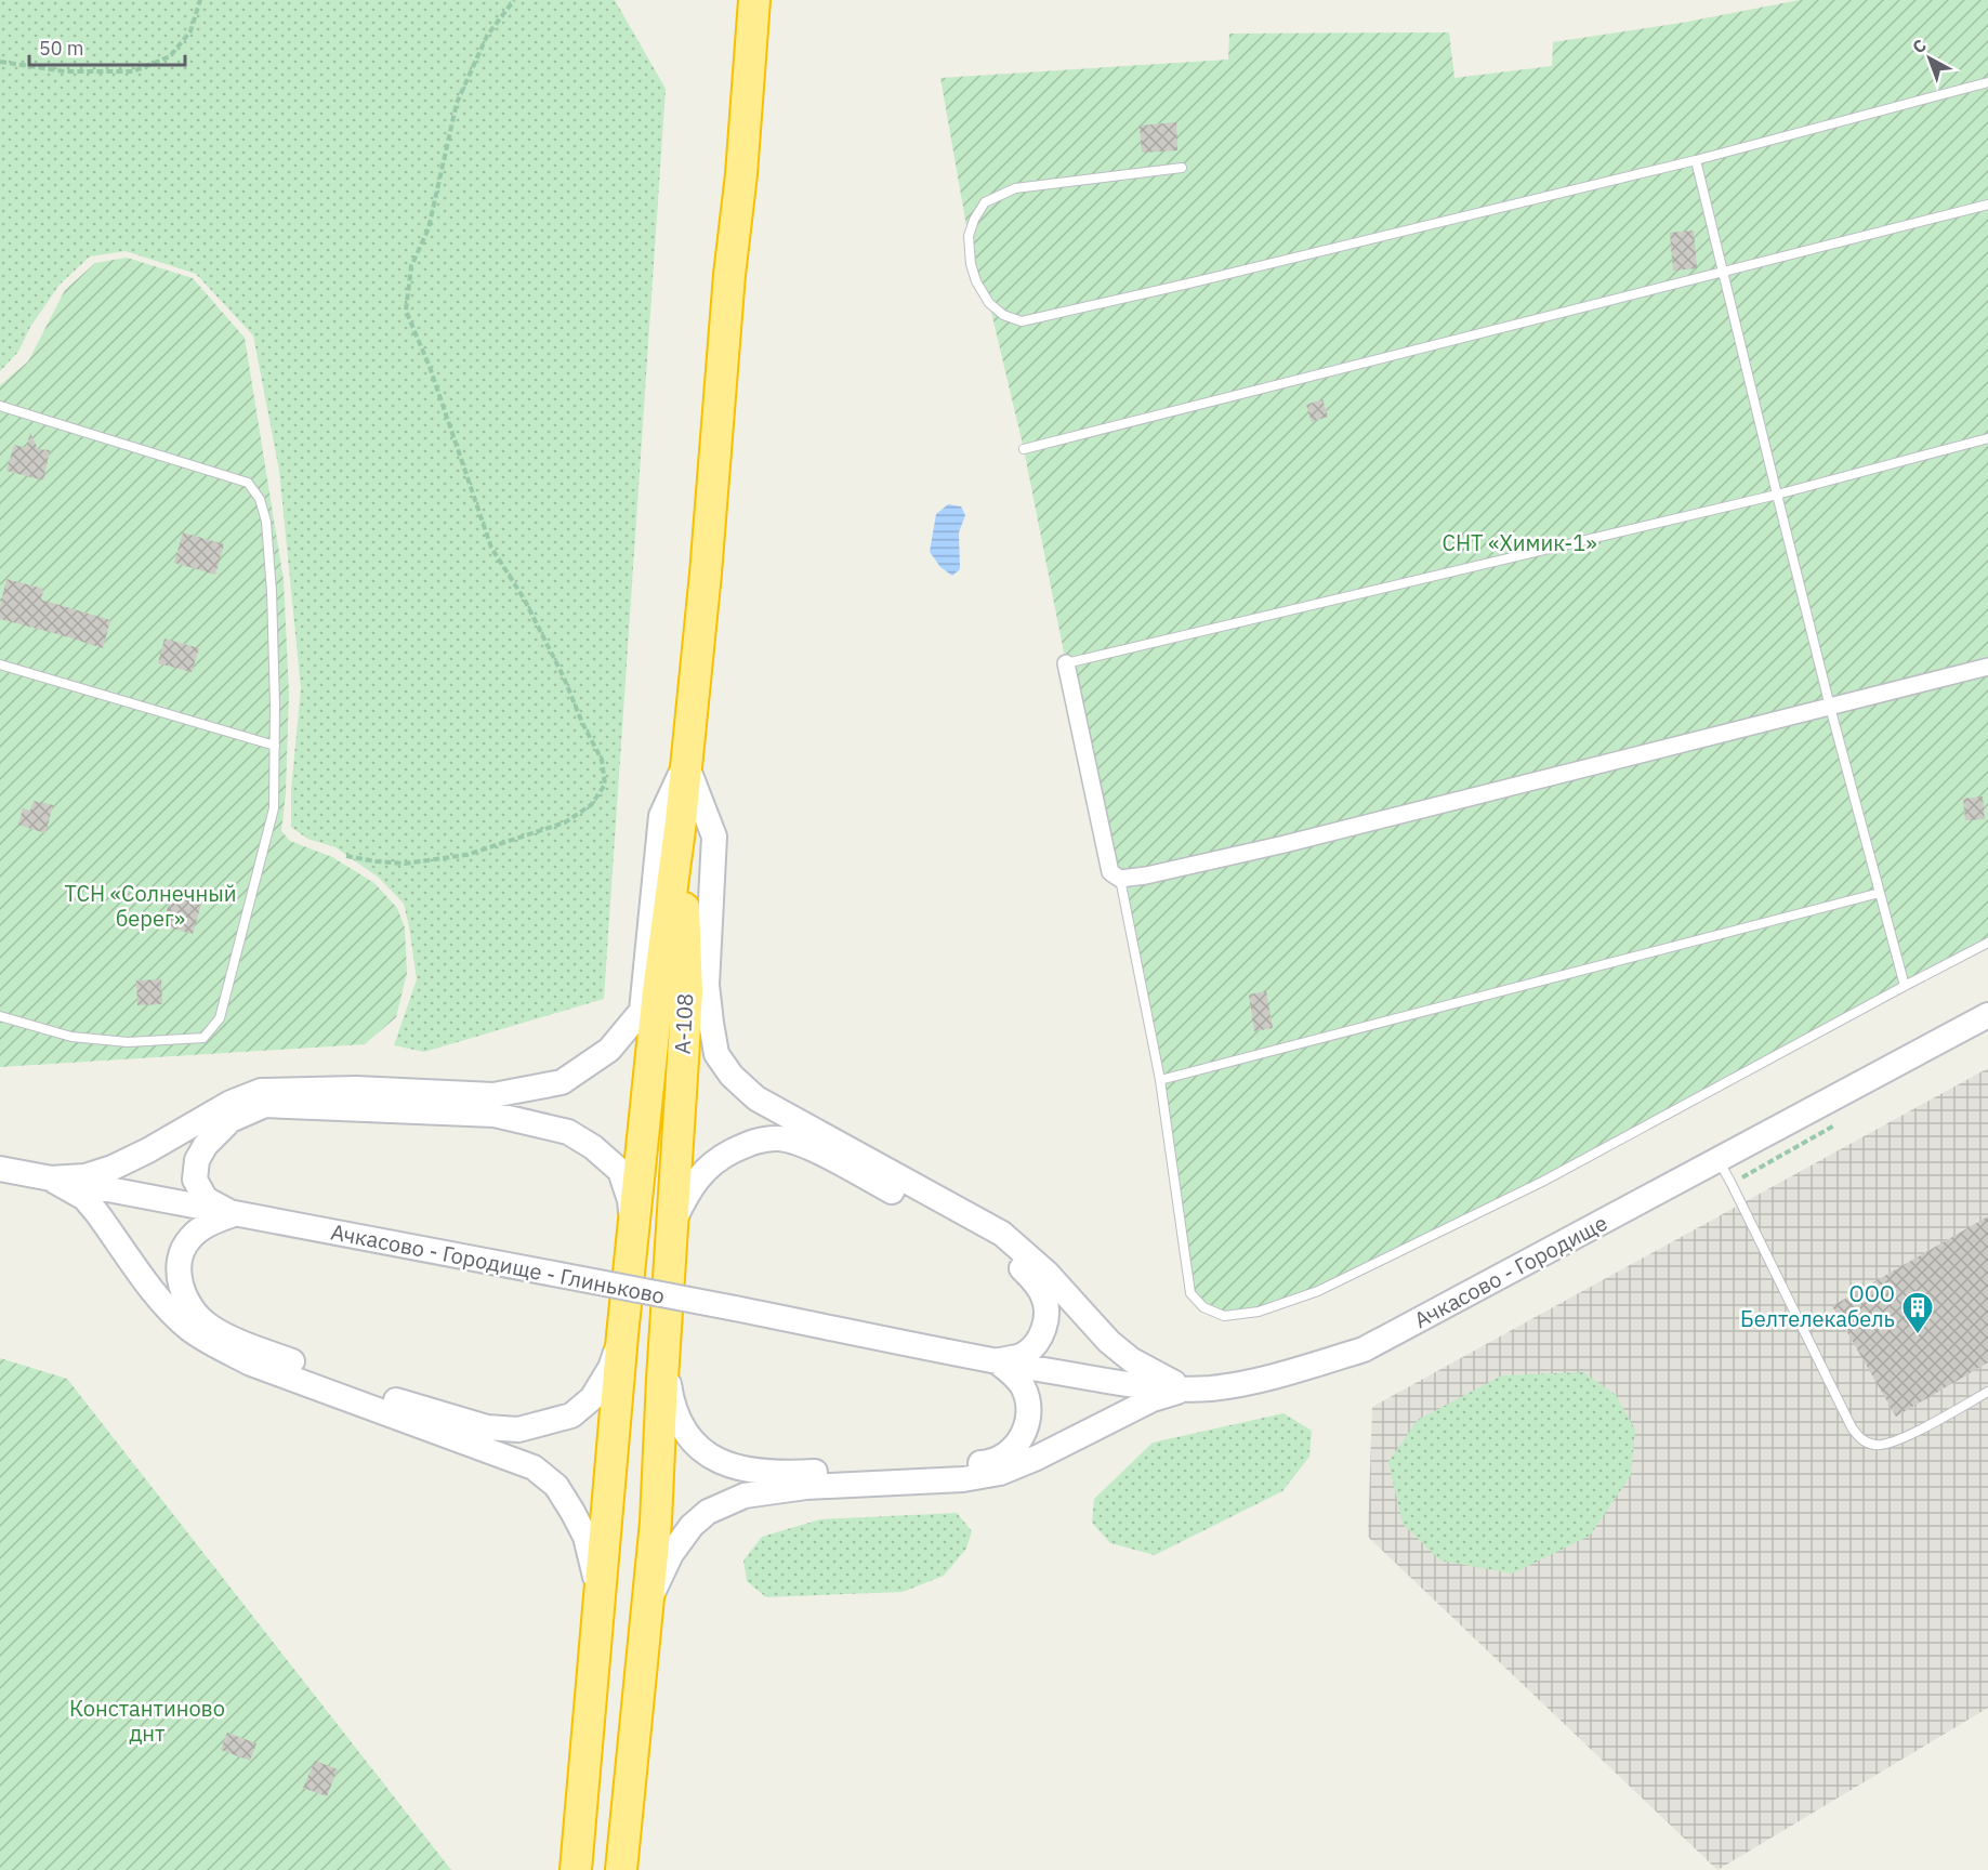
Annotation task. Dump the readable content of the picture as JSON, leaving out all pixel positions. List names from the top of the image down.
{
  "streets": {
    "highway": ["А-108"],
    "street": ["Ачкасово - Городище - Глиньково", "Ачкасово - Городище"]
  },
  "crossings": [
    ["Ачкасово - Городище - Глиньково", "Ачкасово - Городище"]
  ],
  "parks": ["СНТ «Химик-1»", "ТСН «Солнечный берег»", "Константиново днт"],
  "places": {
    "building": ["ООО Белтелекабель"]
  },
  "scale_bar": "50 m",
  "north": "top left"
}
